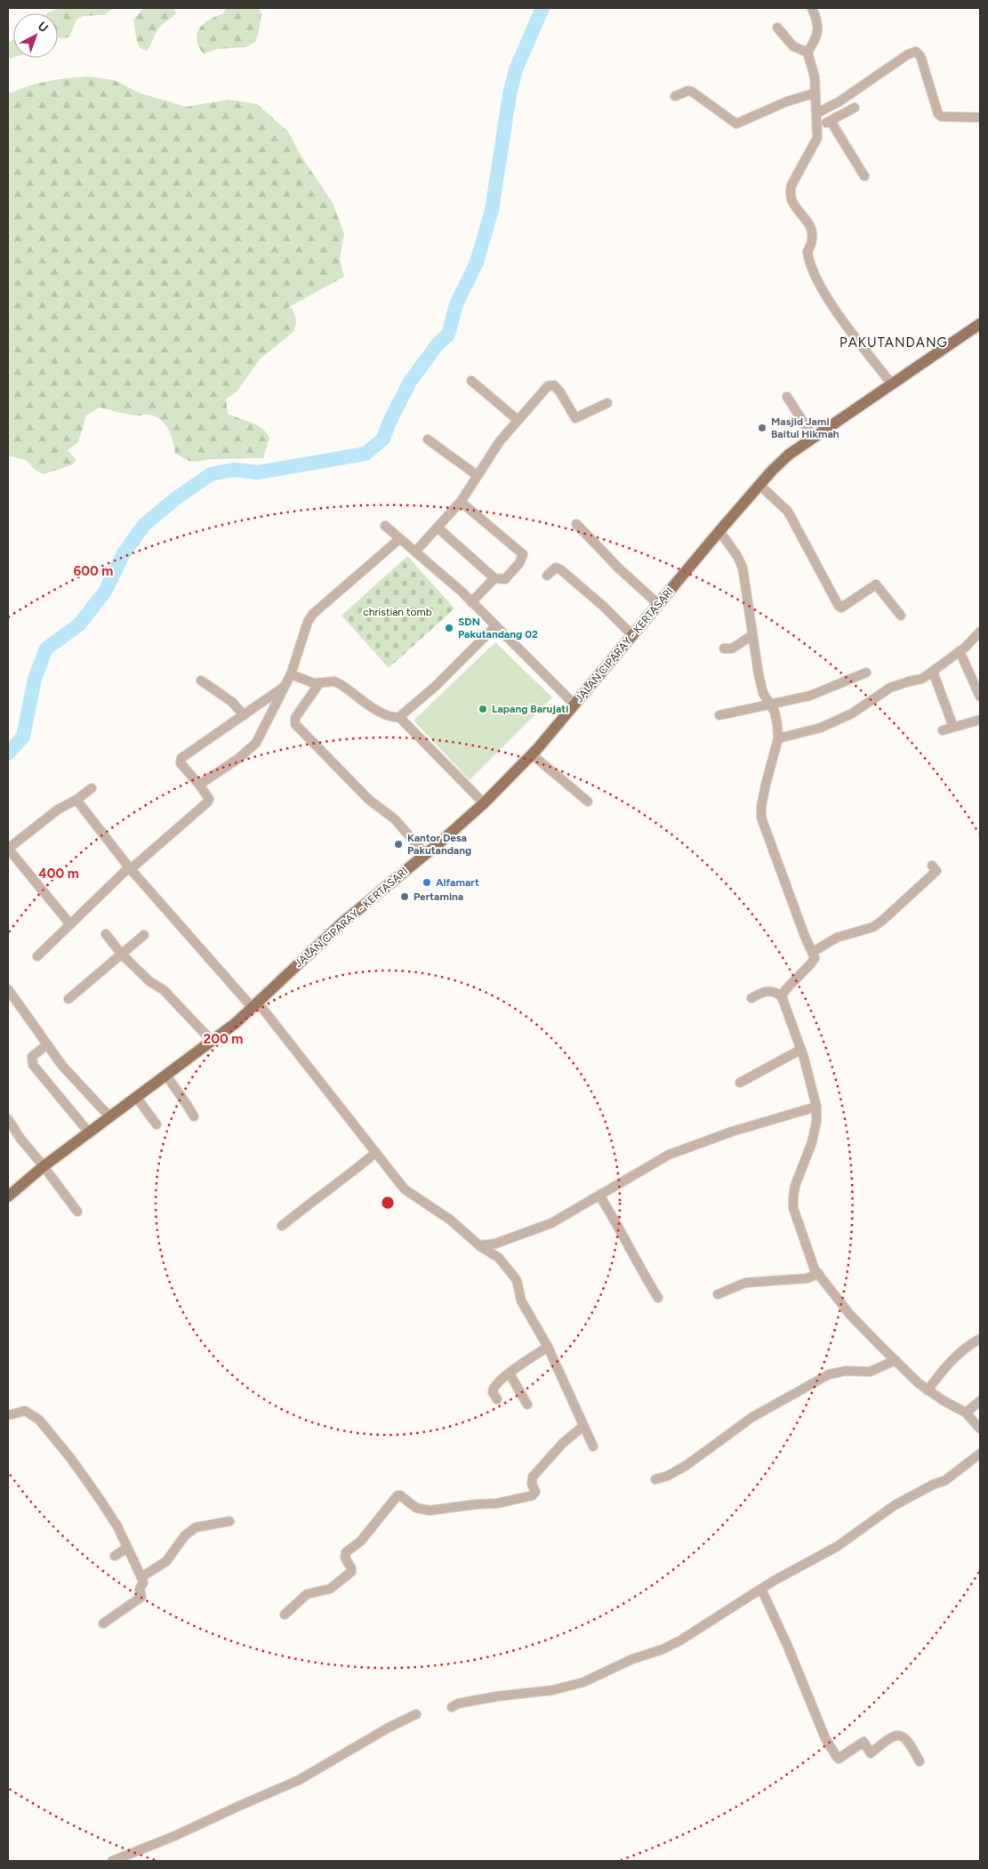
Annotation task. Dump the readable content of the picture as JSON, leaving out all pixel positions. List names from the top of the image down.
{
  "streets": {
    "main road": ["JALAN CIPARAY - KERTASARI"]
  },
  "districts": ["PAKUTANDANG"],
  "parks": ["christian tomb"],
  "places": [
    "Masjid Jami Baitul Hikmah",
    "SDN Pakutandang 02",
    "Lapang Barujati",
    "Kantor Desa Pakutandang",
    "Alfamart",
    "Pertamina"
  ],
  "north": "top right",
  "rings": ["600 m", "400 m", "200 m"]
}
